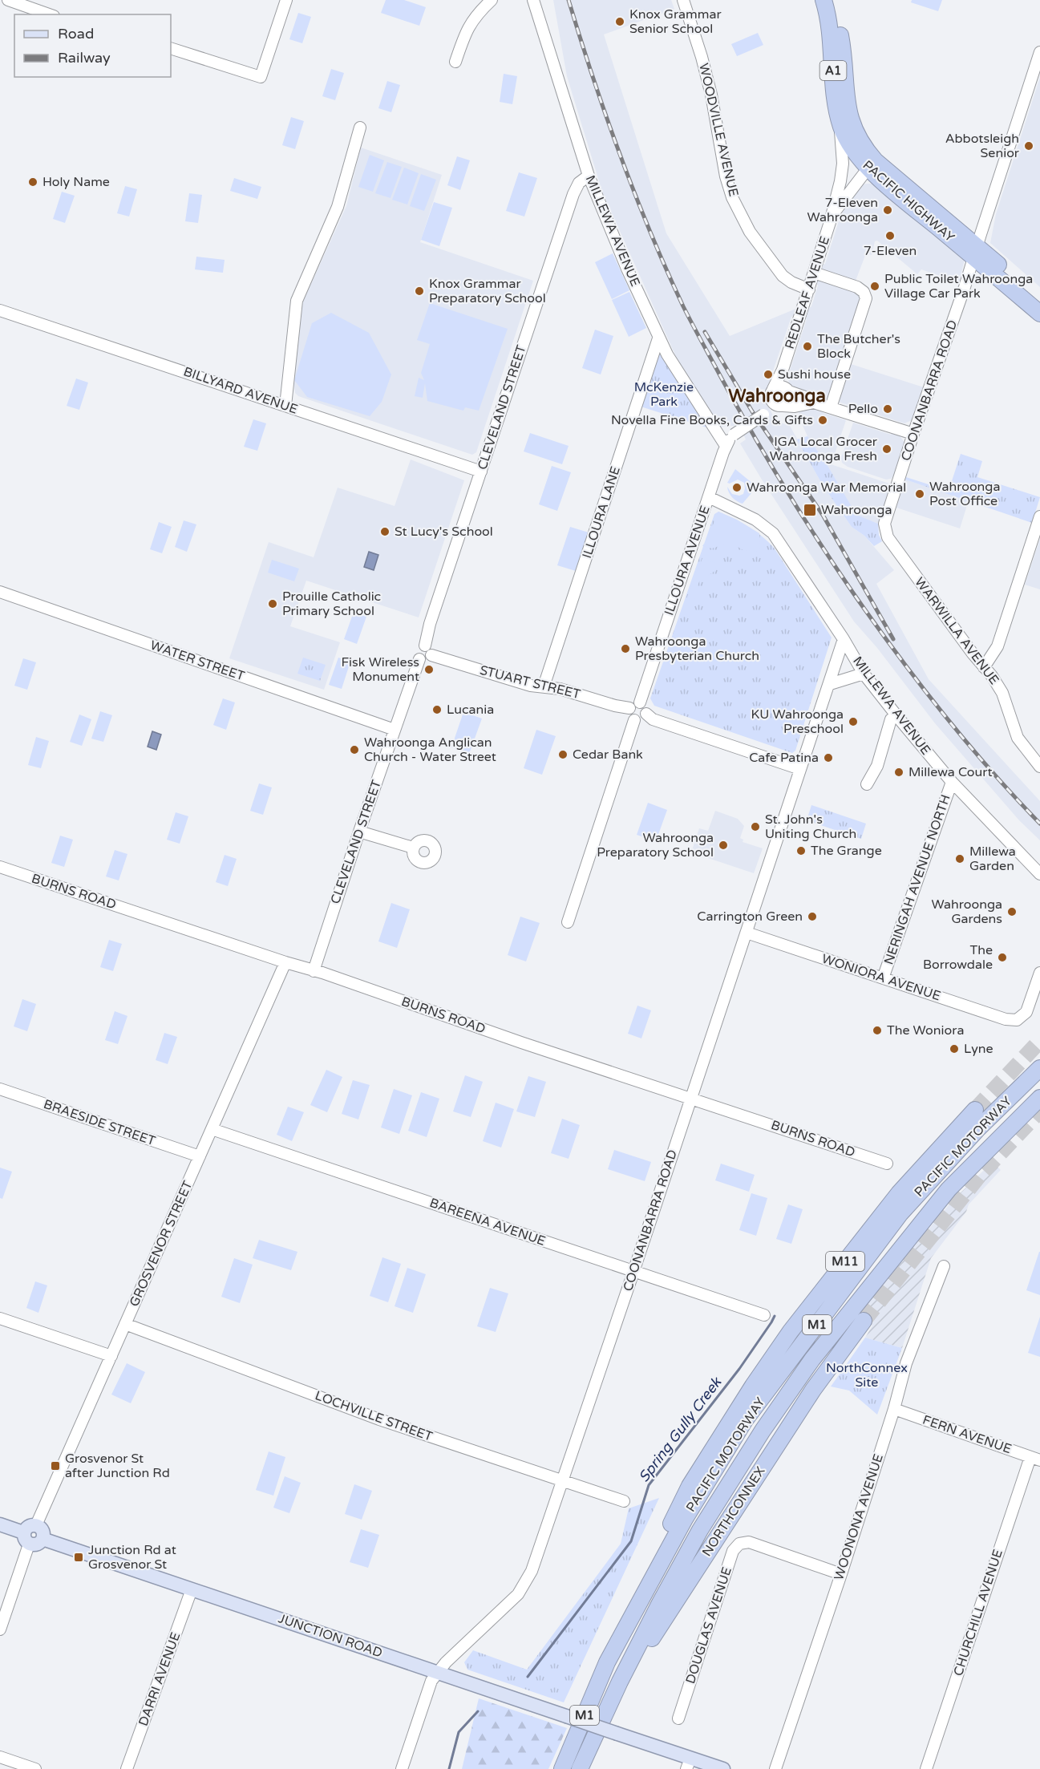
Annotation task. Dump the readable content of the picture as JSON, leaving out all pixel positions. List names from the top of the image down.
{
  "streets": {
    "highway": [
      "A1",
      "PACIFIC HIGHWAY",
      "PACIFIC MOTORWAY",
      "M11",
      "M1",
      "NORTHCONNEX"
    ],
    "main road": ["JUNCTION ROAD"],
    "street": [
      "WOODVILLE AVENUE",
      "MILLEWA AVENUE",
      "REDLEAF AVENUE",
      "BILLYARD AVENUE",
      "COONANBARRA ROAD",
      "CLEVELAND STREET",
      "ILLOURA LANE",
      "ILLOURA AVENUE",
      "WARWILLA AVENUE",
      "WATER STREET",
      "STUART STREET",
      "NERINGAH AVENUE NORTH",
      "BURNS ROAD",
      "WONIORA AVENUE",
      "BRAESIDE STREET",
      "BAREENA AVENUE",
      "GROSVENOR STREET",
      "LOCHVILLE STREET",
      "FERN AVENUE",
      "WOONONA AVENUE",
      "CHURCHILL AVENUE",
      "DOUGLAS AVENUE",
      "DARRI AVENUE"
    ]
  },
  "crossings": [
    ["WOODVILLE AVENUE", "REDLEAF AVENUE"],
    ["PACIFIC HIGHWAY", "REDLEAF AVENUE"],
    ["PACIFIC HIGHWAY", "COONANBARRA ROAD"],
    ["MILLEWA AVENUE", "COONANBARRA ROAD"],
    ["MILLEWA AVENUE", "CLEVELAND STREET"],
    ["MILLEWA AVENUE", "ILLOURA LANE"],
    ["MILLEWA AVENUE", "ILLOURA AVENUE"],
    ["MILLEWA AVENUE", "NERINGAH AVENUE NORTH"],
    ["BILLYARD AVENUE", "CLEVELAND STREET"],
    ["COONANBARRA ROAD", "WARWILLA AVENUE"],
    ["COONANBARRA ROAD", "BURNS ROAD"],
    ["COONANBARRA ROAD", "WONIORA AVENUE"],
    ["COONANBARRA ROAD", "BAREENA AVENUE"],
    ["COONANBARRA ROAD", "LOCHVILLE STREET"],
    ["COONANBARRA ROAD", "JUNCTION ROAD"],
    ["CLEVELAND STREET", "WATER STREET"],
    ["CLEVELAND STREET", "STUART STREET"],
    ["CLEVELAND STREET", "BURNS ROAD"],
    ["ILLOURA LANE", "STUART STREET"],
    ["ILLOURA AVENUE", "STUART STREET"],
    ["NERINGAH AVENUE NORTH", "WONIORA AVENUE"],
    ["BURNS ROAD", "GROSVENOR STREET"],
    ["BRAESIDE STREET", "GROSVENOR STREET"],
    ["PACIFIC MOTORWAY", "M11"],
    ["PACIFIC MOTORWAY", "NORTHCONNEX"],
    ["BAREENA AVENUE", "GROSVENOR STREET"],
    ["GROSVENOR STREET", "LOCHVILLE STREET"],
    ["GROSVENOR STREET", "JUNCTION ROAD"],
    ["FERN AVENUE", "WOONONA AVENUE"],
    ["FERN AVENUE", "CHURCHILL AVENUE"],
    ["WOONONA AVENUE", "DOUGLAS AVENUE"],
    ["JUNCTION ROAD", "DARRI AVENUE"]
  ],
  "districts": ["Wahroonga"],
  "water": ["Spring Gully Creek"],
  "parks": ["McKenzie Park", "NorthConnex Site"],
  "places": {
    "other": [
      "Knox Grammar Senior School",
      "Abbotsleigh Senior",
      "Holy Name",
      "7-Eleven Wahroonga",
      "7-Eleven",
      "Public Toilet Wahroonga Village Car Park",
      "Knox Grammar Preparatory School",
      "The Butcher's Block",
      "Sushi house",
      "Pello",
      "Novella Fine Books, Cards & Gifts",
      "IGA Local Grocer Wahroonga Fresh",
      "Wahroonga War Memorial",
      "Wahroonga Post Office",
      "St Lucy's School",
      "Prouille Catholic Primary School",
      "Wahroonga Presbyterian Church",
      "Fisk Wireless Monument",
      "Lucania",
      "KU Wahroonga Preschool",
      "Wahroonga Anglican Church - Water Street",
      "Cedar Bank",
      "Cafe Patina",
      "Millewa Court",
      "St. John's Uniting Church",
      "Wahroonga Preparatory School",
      "The Grange",
      "Millewa Garden",
      "Wahroonga Gardens",
      "Carrington Green",
      "The Borrowdale",
      "The Woniora",
      "Lyne"
    ],
    "transit": ["Wahroonga", "Grosvenor St after Junction Rd", "Junction Rd at Grosvenor St"]
  },
  "legend": ["Road", "Railway"]
}
